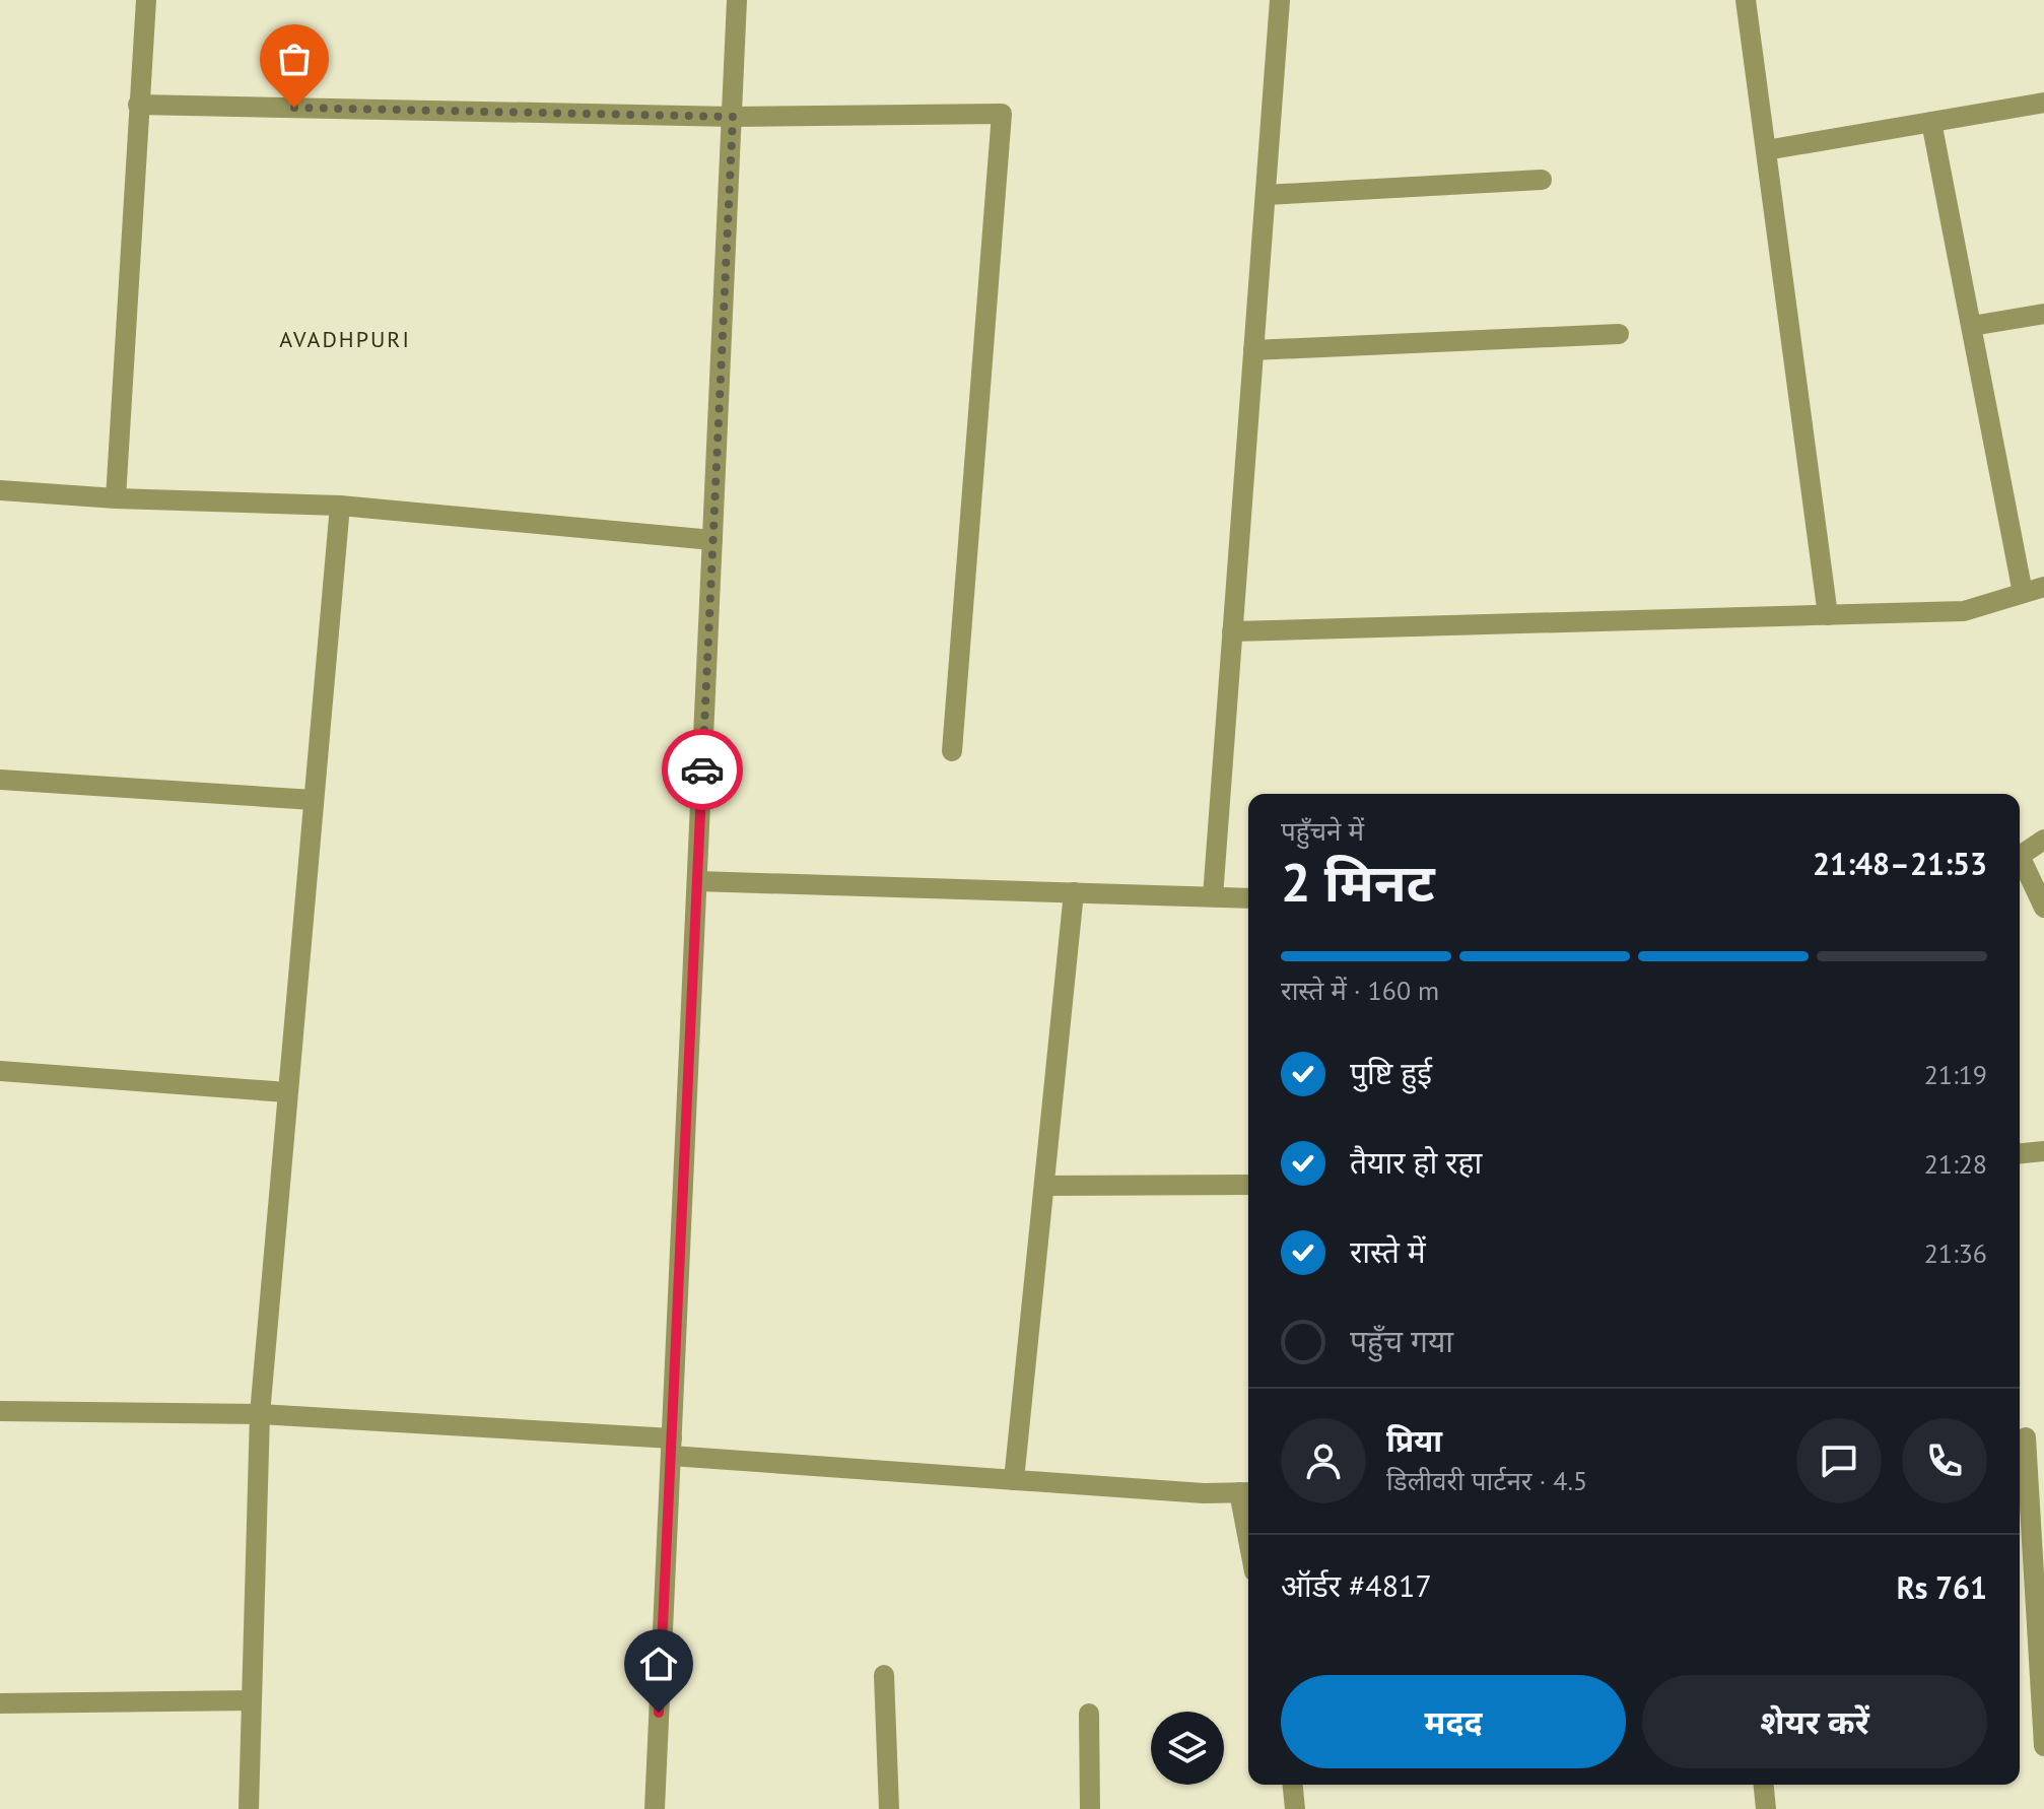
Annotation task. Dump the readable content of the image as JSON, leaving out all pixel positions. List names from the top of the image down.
{
  "districts": ["AVADHPURI"],
  "page": {
    "heading": ["2 मिनट", "पहुँचने में", "21:48–21:53"],
    "panel": [
      "प्रिया",
      "डिलीवरी पार्टनर · 4.5",
      "ऑर्डर #4817",
      "Rs 761"
    ],
    "bar": "रास्ते में · 160 m",
    "list": [
      ["पुष्टि हुई", "21:19"],
      ["तैयार हो रहा", "21:28"],
      ["रास्ते में", "21:36"],
      "पहुँच गया"
    ],
    "buttons": ["मदद", "शेयर करें"]
  }
}
